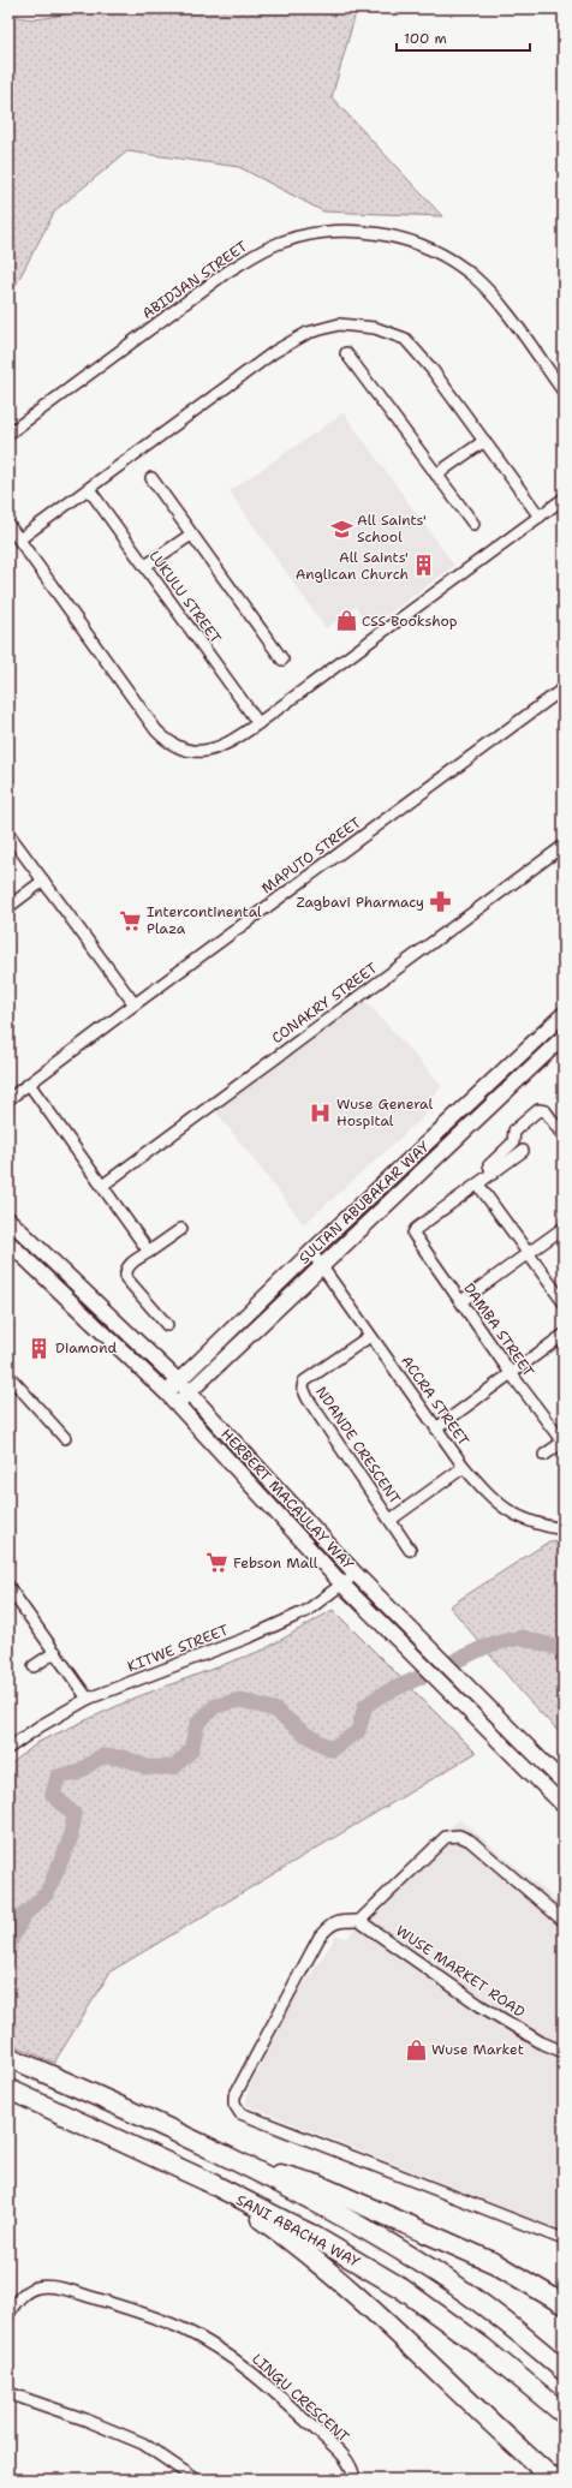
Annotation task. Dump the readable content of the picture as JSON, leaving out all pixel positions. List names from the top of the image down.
{
  "streets": {
    "highway": ["SANI ABACHA WAY"],
    "main road": ["SULTAN ABUBAKAR WAY", "HERBERT MACAULAY WAY"],
    "street": [
      "ABIDJAN STREET",
      "LUKULU STREET",
      "MAPUTO STREET",
      "CONAKRY STREET",
      "DAMBA STREET",
      "ACCRA STREET",
      "NDANDE CRESCENT",
      "KITWE STREET",
      "WUSE MARKET ROAD",
      "LINGU CRESCENT"
    ]
  },
  "crossings": [
    ["SULTAN ABUBAKAR WAY", "ACCRA STREET"],
    ["SULTAN ABUBAKAR WAY", "HERBERT MACAULAY WAY"],
    ["ACCRA STREET", "NDANDE CRESCENT"],
    ["HERBERT MACAULAY WAY", "KITWE STREET"]
  ],
  "places": {
    "school or university": ["All Saints' School"],
    "building": ["All Saints' Anglican Church", "Diamond"],
    "shop": ["CSS Bookshop", "Wuse Market"],
    "pharmacy": ["Zagbavi Pharmacy"],
    "supermarket": ["Intercontinental Plaza", "Febson Mall"],
    "hospital": ["Wuse General Hospital"]
  },
  "scale_bar": "100 m"
}
